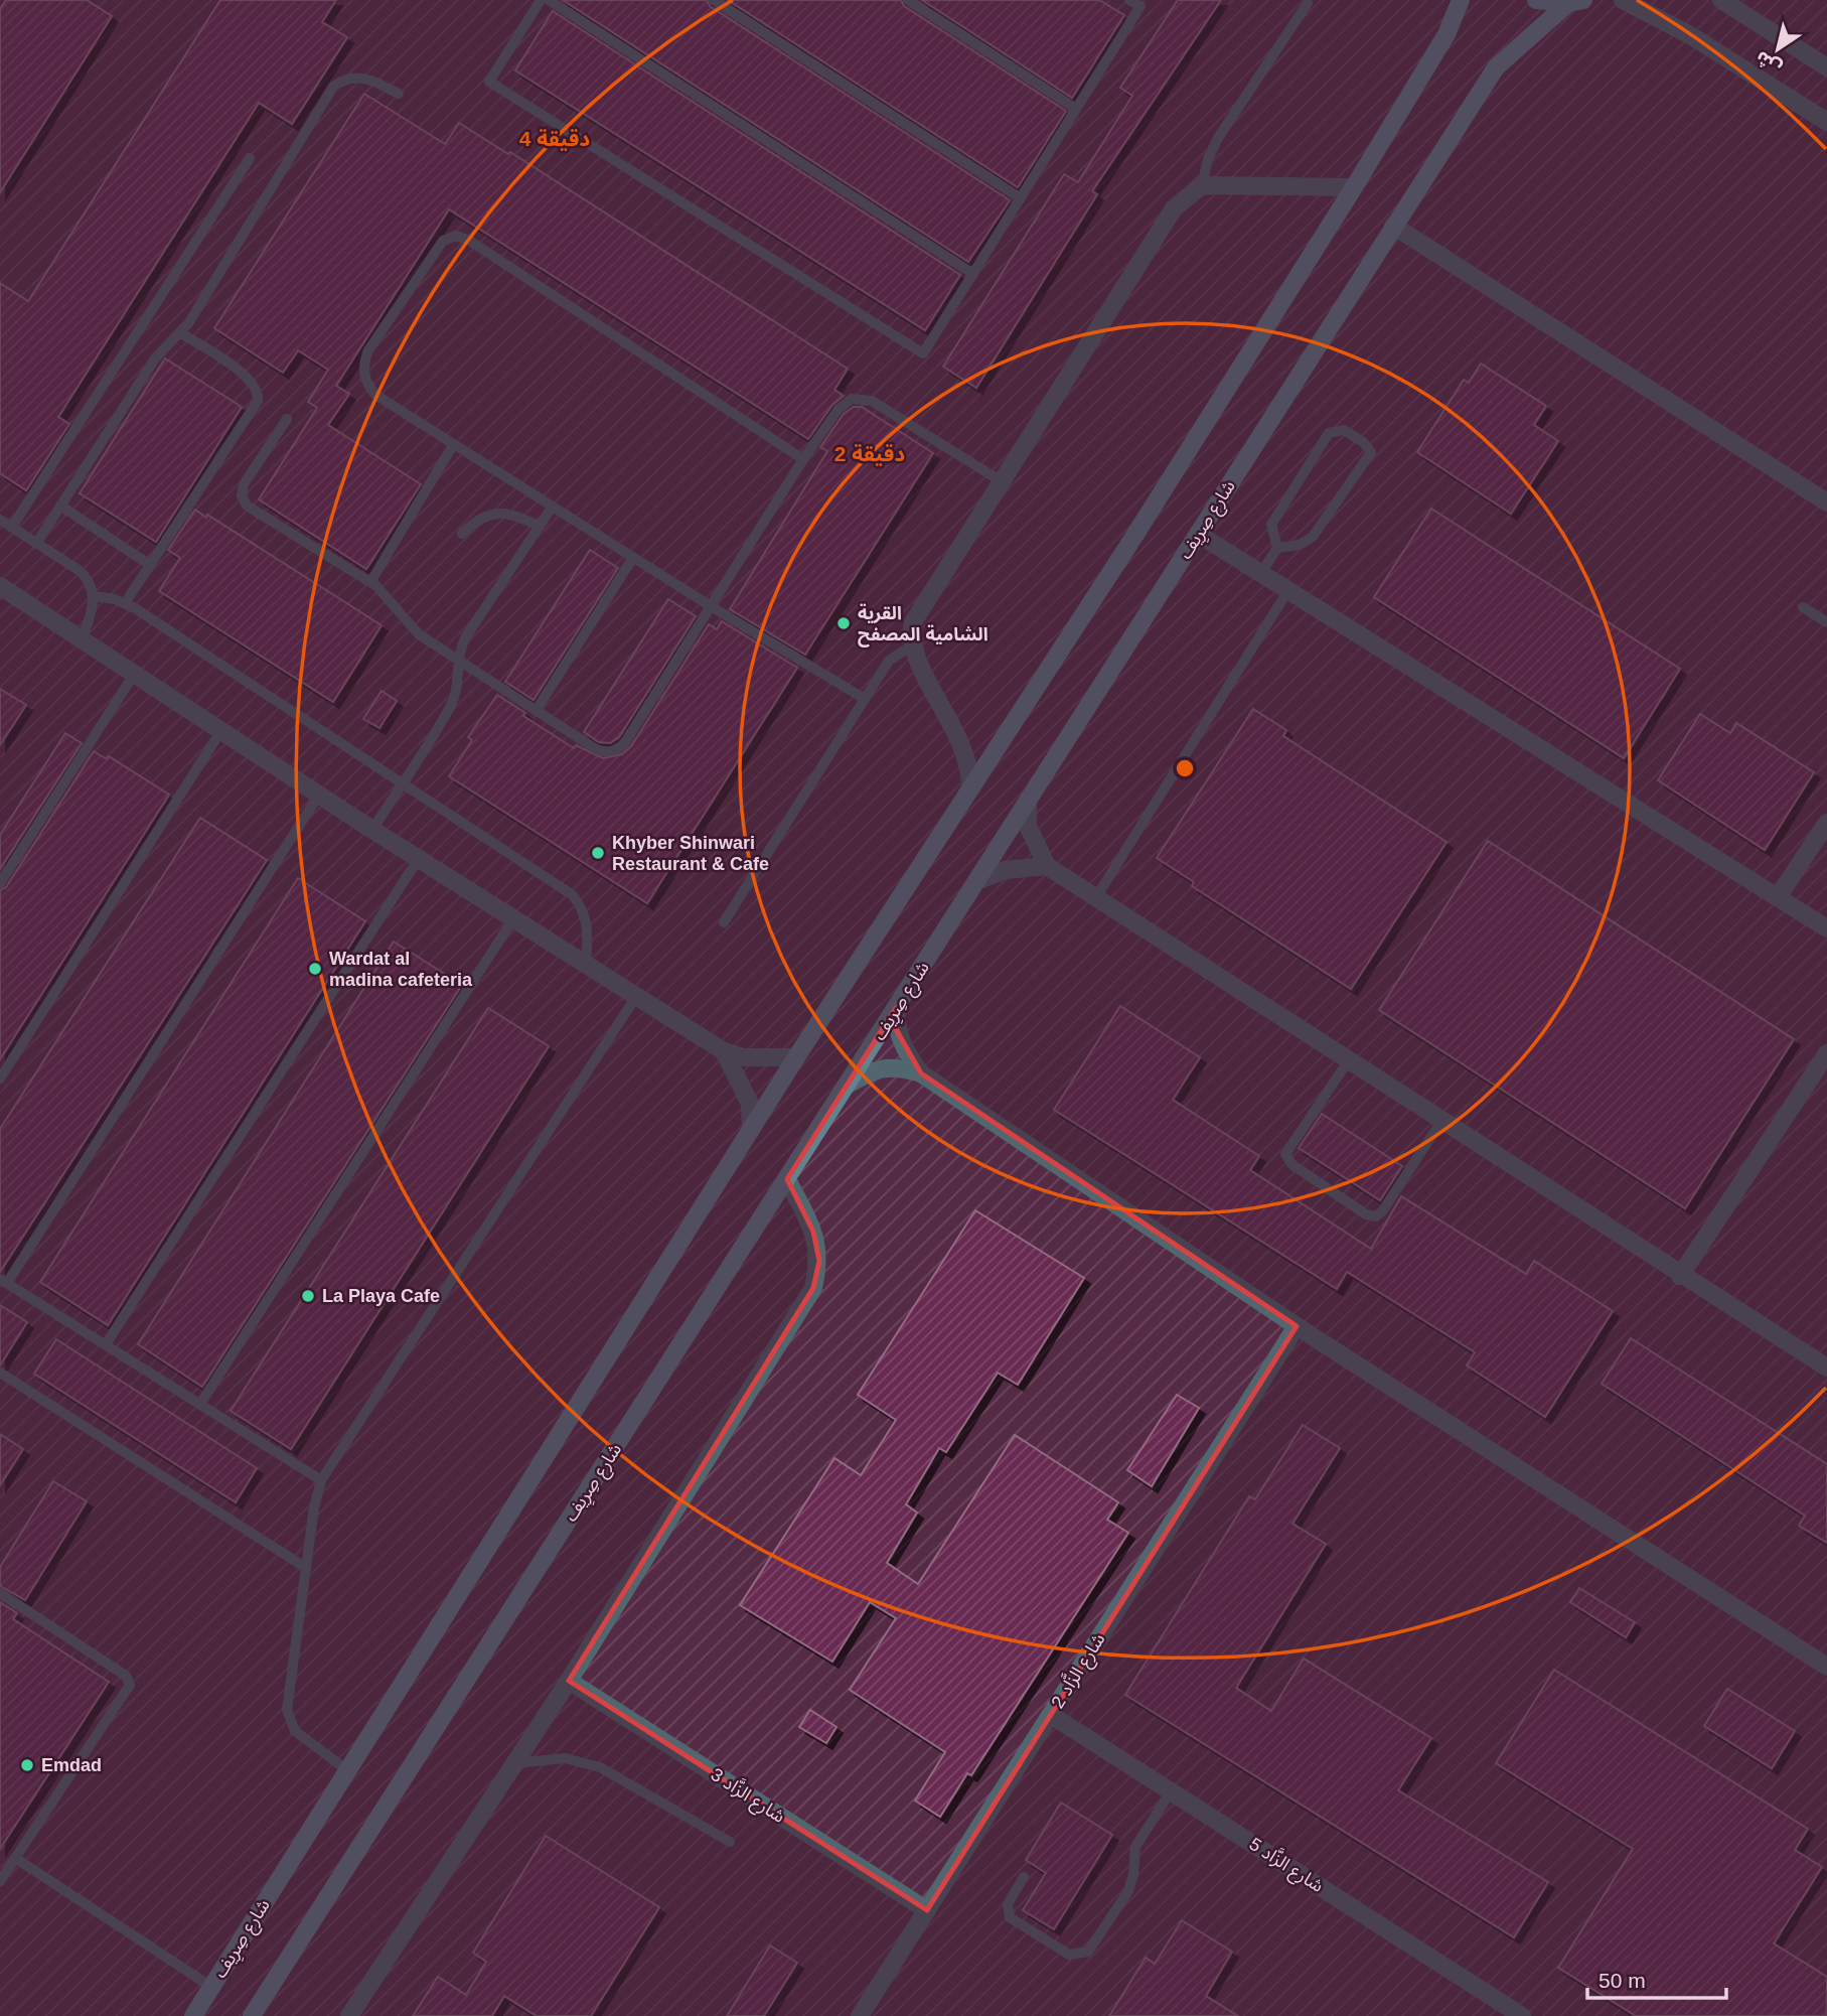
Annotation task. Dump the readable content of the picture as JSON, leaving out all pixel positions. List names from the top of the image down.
{
  "streets": {
    "main road": ["شارع صِرِيف"],
    "street": ["شارع الزَّاد 2", "شارع الزَّاد 3", "شارع الزَّاد 5"]
  },
  "crossings": [
    ["شارع الزَّاد 2", "شارع الزَّاد 3"],
    ["شارع الزَّاد 2", "شارع الزَّاد 5"]
  ],
  "places": [
    "القرية الشامية المصفح",
    "Khyber Shinwari Restaurant & Cafe",
    "Wardat al madina cafeteria",
    "La Playa Cafe",
    "Emdad"
  ],
  "scale_bar": "50 m",
  "north": "bottom left",
  "rings": ["4 دقيقة", "2 دقيقة"]
}
